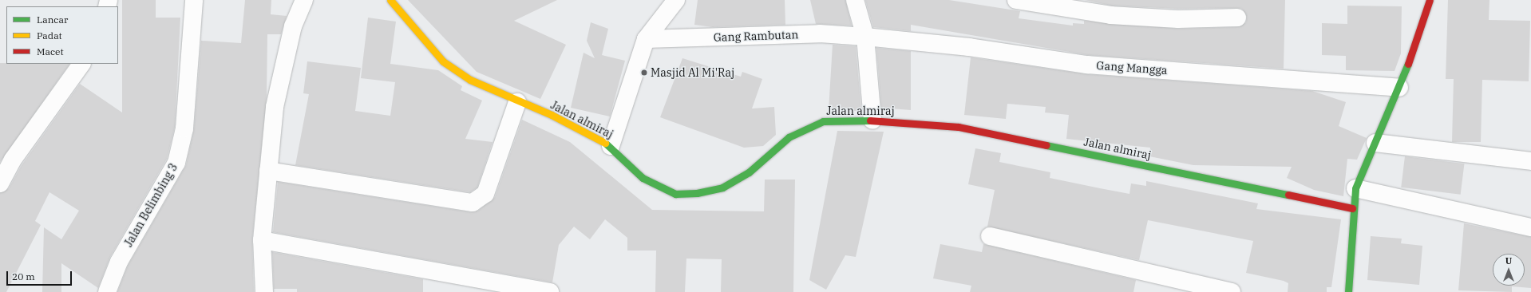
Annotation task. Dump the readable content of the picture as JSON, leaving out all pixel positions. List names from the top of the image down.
{
  "streets": {
    "street": [
      "Gang Rambutan",
      "Gang Mangga",
      "Jalan almiraj",
      "Jalan Belimbing 3"
    ]
  },
  "crossings": [
    ["Gang Rambutan", "Gang Mangga"]
  ],
  "places": ["Masjid Al Mi'Raj"],
  "legend": ["Lancar", "Padat", "Macet"],
  "scale_bar": "20 m",
  "north": "top"
}
